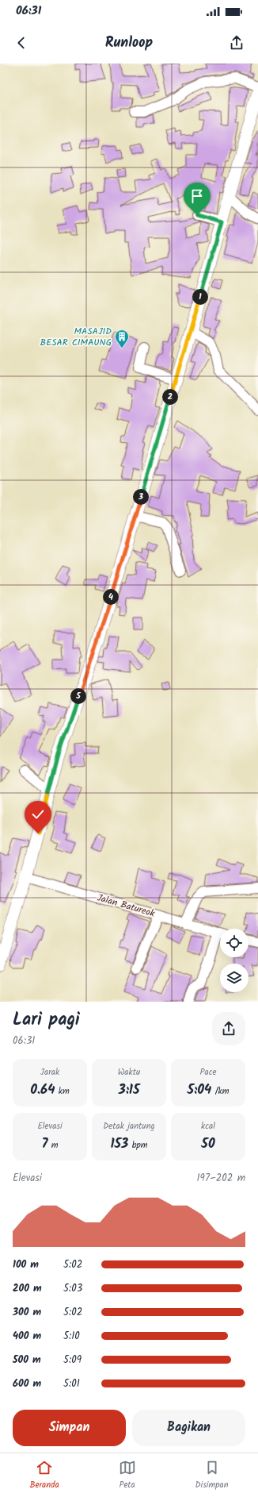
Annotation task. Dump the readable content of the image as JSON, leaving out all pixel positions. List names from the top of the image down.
{
  "streets": {
    "street": ["Jalan Batureok"]
  },
  "places": {
    "building": ["MASAJID BESAR CIMAUNG"]
  },
  "page": {
    "status": "06:31",
    "header": "Runloop",
    "pins": [
      "1",
      "2",
      "3",
      "4",
      "5"
    ],
    "heading": ["Lari pagi", "06:31"],
    "stats": [
      ["Jarak", "0.64 km"],
      ["Waktu", "3:15"],
      ["Pace", "5:04 /km"],
      ["Elevasi", "7 m"],
      ["Detak jantung", "153 bpm"],
      ["kcal", "50"]
    ],
    "chart": ["Elevasi", "197–202 m"],
    "list": [
      {
        "name": "100 m",
        "note": "5:02"
      },
      {
        "name": "200 m",
        "note": "5:03"
      },
      {
        "name": "300 m",
        "note": "5:02"
      },
      {
        "name": "400 m",
        "note": "5:10"
      },
      {
        "name": "500 m",
        "note": "5:09"
      },
      {
        "name": "600 m",
        "note": "5:01"
      }
    ],
    "buttons": ["Simpan", "Bagikan"],
    "tabs": ["Beranda", "Peta", "Disimpan"]
  }
}
